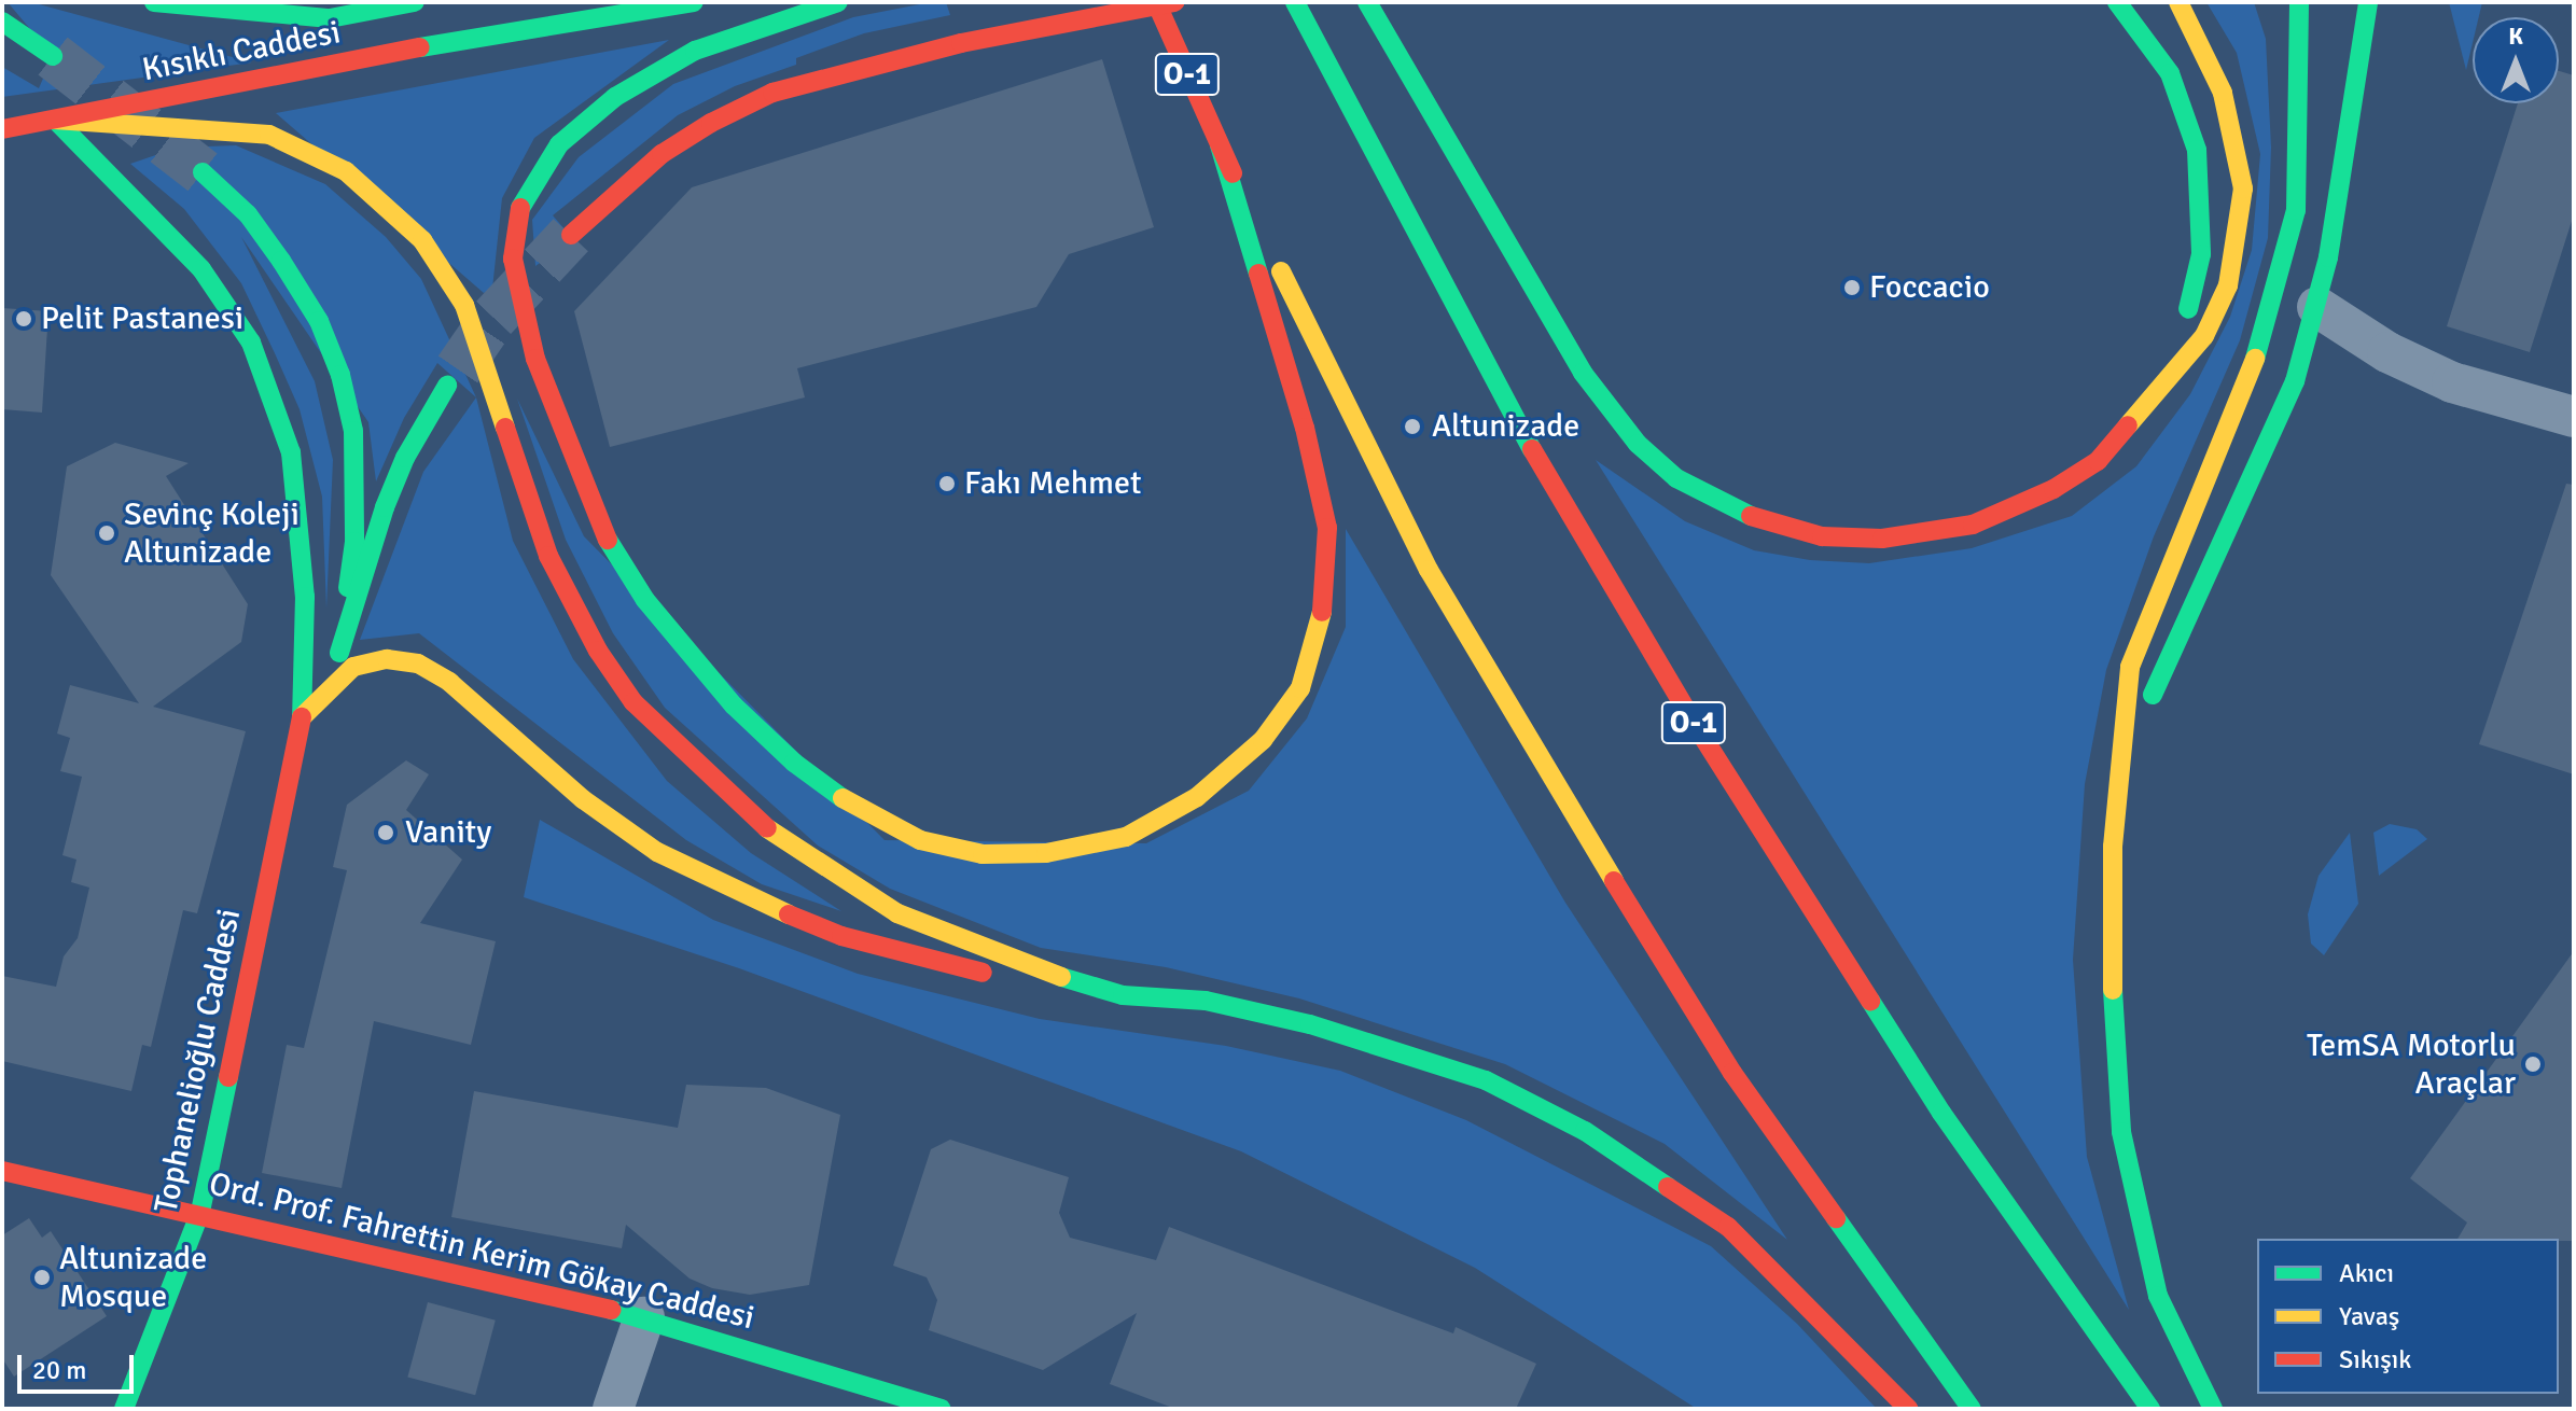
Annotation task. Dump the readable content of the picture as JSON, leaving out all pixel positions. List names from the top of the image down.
{
  "streets": {
    "main road": [
      "Kısıklı Caddesi",
      "O-1",
      "Tophanelioğlu Caddesi",
      "Ord. Prof. Fahrettin Kerim Gökay Caddesi"
    ]
  },
  "crossings": [
    ["Tophanelioğlu Caddesi", "Ord. Prof. Fahrettin Kerim Gökay Caddesi"]
  ],
  "places": [
    "Foccacio",
    "Pelit Pastanesi",
    "Altunizade",
    "Fakı Mehmet",
    "Sevinç Koleji Altunizade",
    "Vanity",
    "TemSA Motorlu Araçlar",
    "Altunizade Mosque"
  ],
  "legend": ["Akıcı", "Yavaş", "Sıkışık"],
  "scale_bar": "20 m",
  "north": "top"
}
